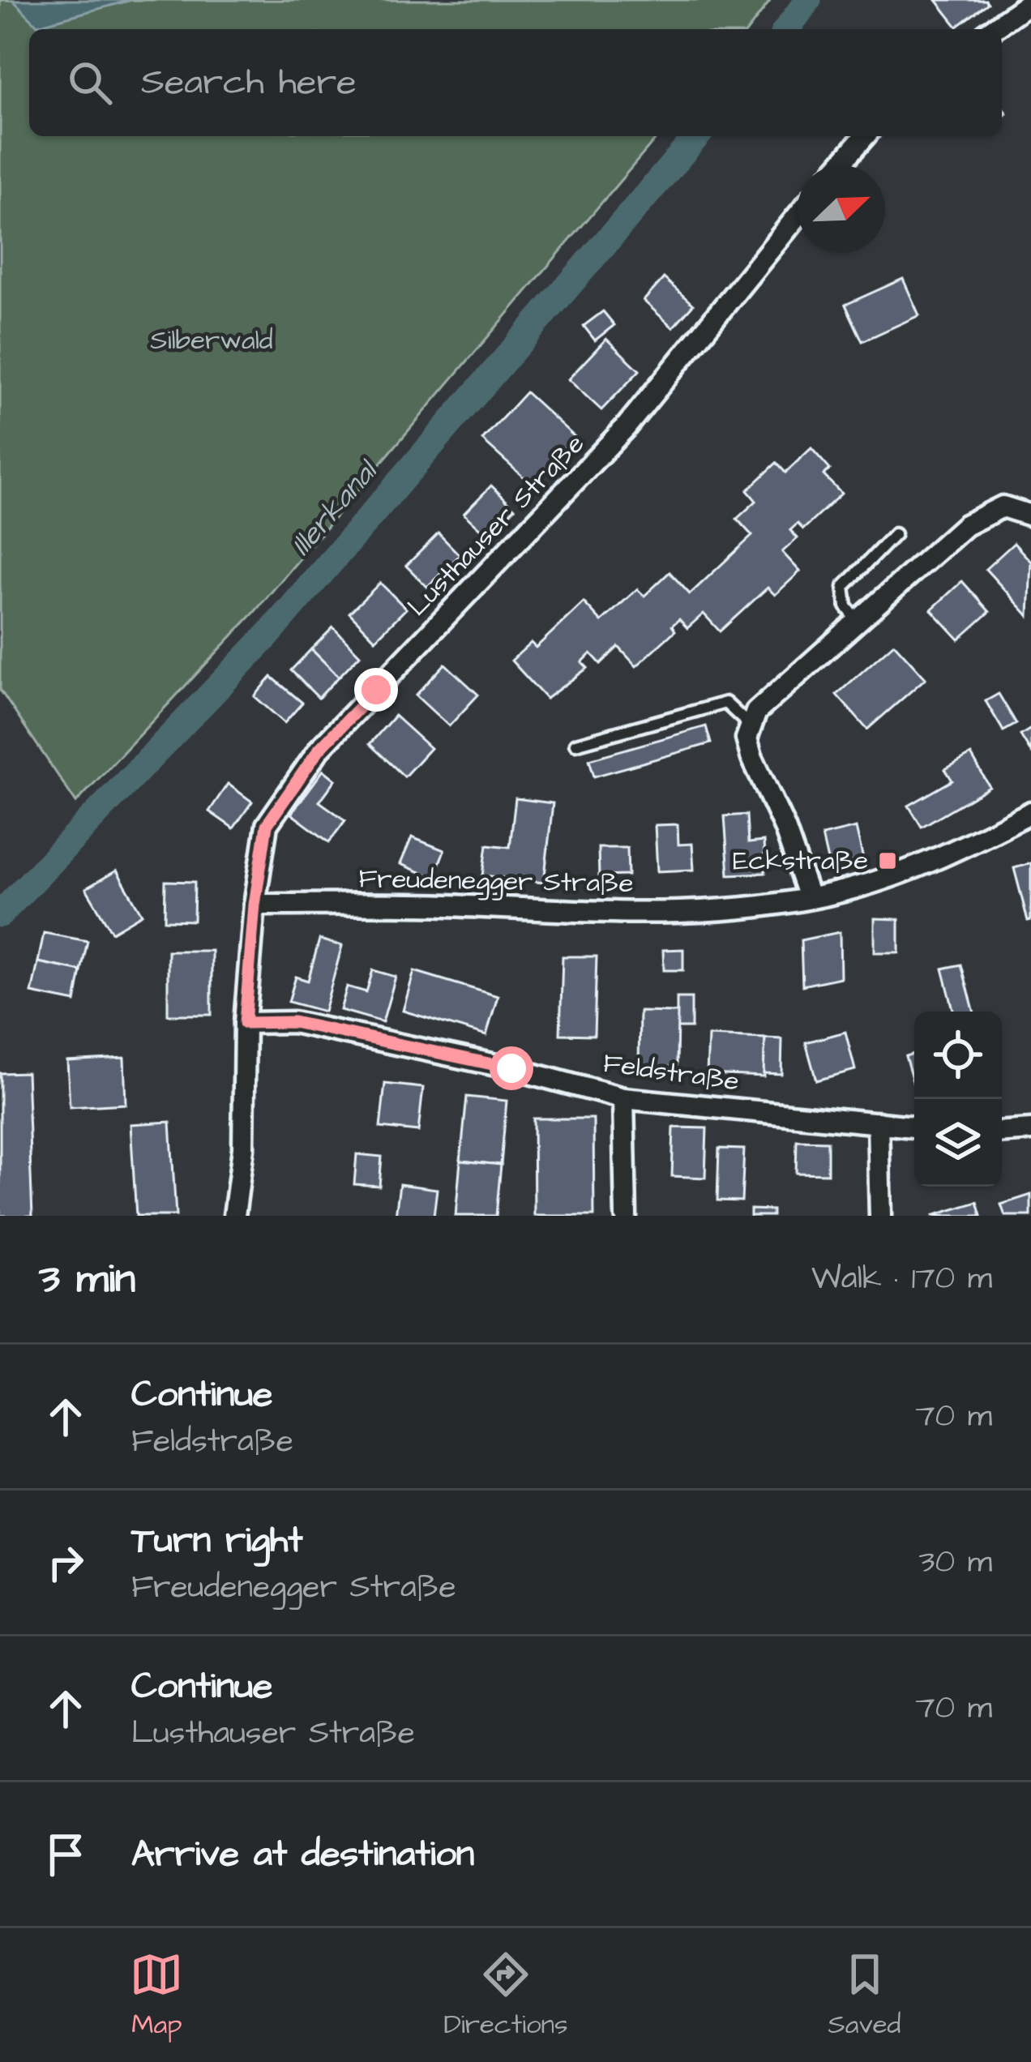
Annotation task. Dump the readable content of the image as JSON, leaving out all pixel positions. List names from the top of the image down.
{
  "streets": {
    "street": ["Lusthauser Straße", "Freudenegger Straße", "Feldstraße"]
  },
  "crossings": [
    ["Lusthauser Straße", "Freudenegger Straße"]
  ],
  "water": ["Illerkanal"],
  "parks": ["Silberwald"],
  "places": {
    "transit": ["Eckstraße"]
  },
  "north": "top right",
  "page": {
    "search": "Search here",
    "heading": ["3 min", "Walk · 170 m"],
    "list": [
      ["Continue", "Feldstraße", "70 m"],
      ["Turn right", "Freudenegger Straße", "30 m"],
      ["Continue", "Lusthauser Straße", "70 m"],
      "Arrive at destination"
    ],
    "nav": ["Map", "Directions", "Saved"]
  }
}
